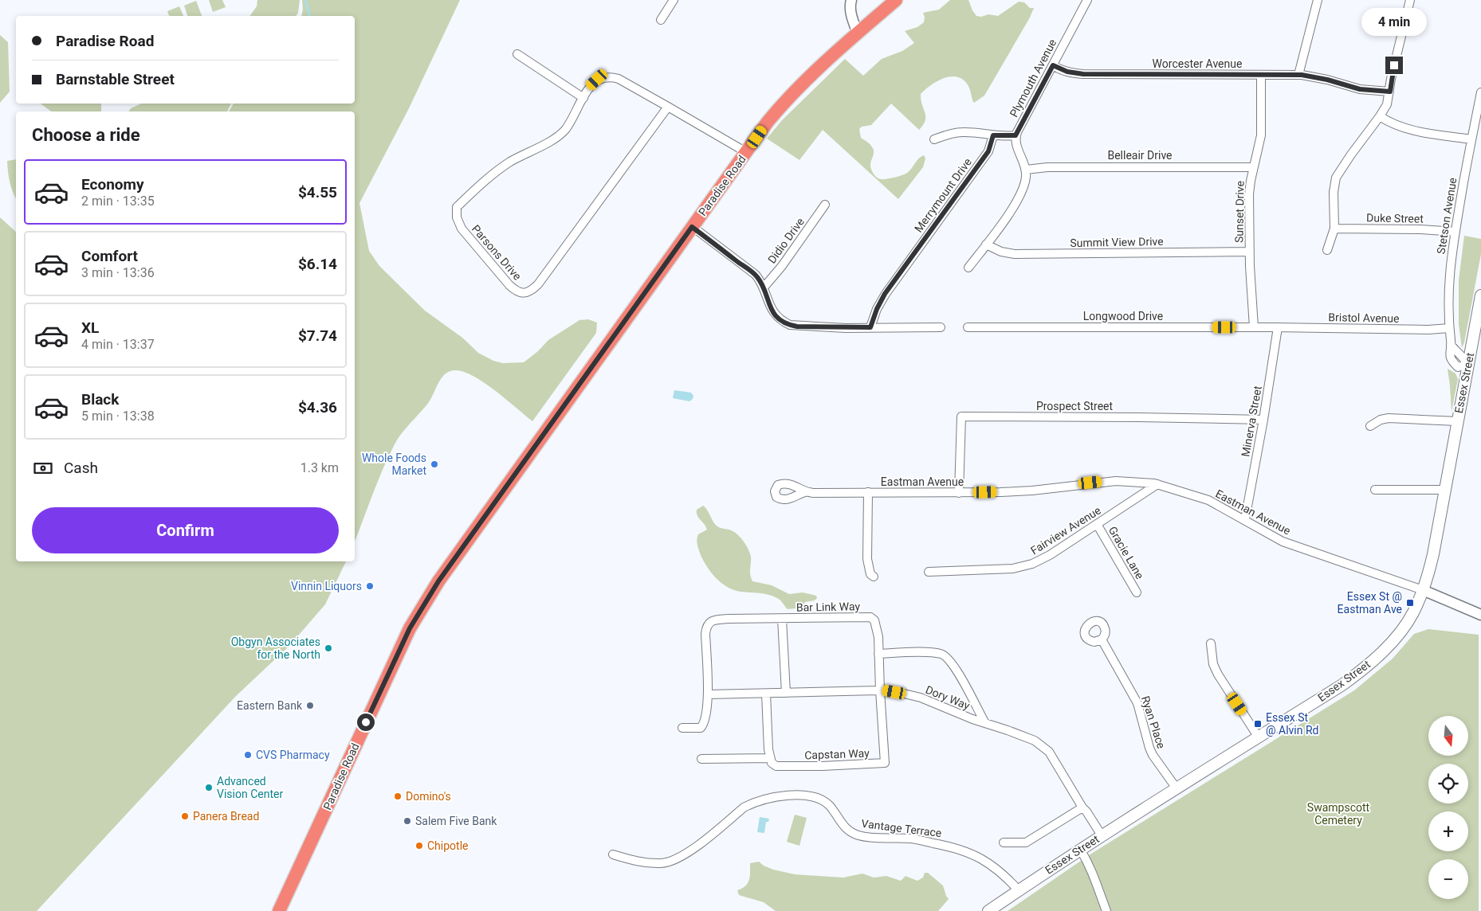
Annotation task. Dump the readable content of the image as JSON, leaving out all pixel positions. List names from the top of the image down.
{
  "streets": {
    "highway": ["Paradise Road"],
    "main road": ["Essex Street"],
    "street": [
      "Worcester Avenue",
      "Plymouth Avenue",
      "Belleair Drive",
      "Merrymount Drive",
      "Sunset Drive",
      "Stetson Avenue",
      "Duke Street",
      "Didio Drive",
      "Summit View Drive",
      "Parsons Drive",
      "Longwood Drive",
      "Bristol Avenue",
      "Prospect Street",
      "Minerva Street",
      "Eastman Avenue",
      "Fairview Avenue",
      "Gracie Lane",
      "Bar Link Way",
      "Dory Way",
      "Ryan Place",
      "Capstan Way",
      "Vantage Terrace"
    ]
  },
  "crossings": [
    ["Worcester Avenue", "Plymouth Avenue"],
    ["Worcester Avenue", "Sunset Drive"],
    ["Belleair Drive", "Sunset Drive"],
    ["Paradise Road", "Parsons Drive"],
    ["Sunset Drive", "Summit View Drive"],
    ["Sunset Drive", "Longwood Drive"],
    ["Stetson Avenue", "Duke Street"],
    ["Stetson Avenue", "Bristol Avenue"],
    ["Stetson Avenue", "Essex Street"],
    ["Longwood Drive", "Bristol Avenue"],
    ["Longwood Drive", "Minerva Street"],
    ["Bristol Avenue", "Minerva Street"],
    ["Essex Street", "Eastman Avenue"],
    ["Essex Street", "Dory Way"],
    ["Essex Street", "Ryan Place"],
    ["Essex Street", "Vantage Terrace"],
    ["Prospect Street", "Minerva Street"],
    ["Prospect Street", "Eastman Avenue"],
    ["Minerva Street", "Eastman Avenue"],
    ["Eastman Avenue", "Fairview Avenue"],
    ["Fairview Avenue", "Gracie Lane"],
    ["Bar Link Way", "Dory Way"],
    ["Bar Link Way", "Capstan Way"],
    ["Dory Way", "Capstan Way"]
  ],
  "parks": ["Swampscott Cemetery"],
  "places": {
    "other": [
      "Whole Foods Market",
      "Vinnin Liquors",
      "Obgyn Associates for the North",
      "Eastern Bank",
      "CVS Pharmacy",
      "Advanced Vision Center",
      "Domino's",
      "Panera Bread",
      "Salem Five Bank",
      "Chipotle"
    ],
    "transit": ["Essex St @ Eastman Ave", "Essex St @ Alvin Rd"]
  },
  "north": "bottom",
  "page": {
    "bubble": "4 min",
    "banner": ["Paradise Road", "Barnstable Street"],
    "heading": "Choose a ride",
    "list": [
      {
        "name": "Economy",
        "note": "2 min · 13:35",
        "value": "$4.55"
      },
      {
        "name": "Comfort",
        "note": "3 min · 13:36",
        "value": "$6.14"
      },
      {
        "name": "XL",
        "note": "4 min · 13:37",
        "value": "$7.74"
      },
      {
        "name": "Black",
        "note": "5 min · 13:38",
        "value": "$4.36"
      }
    ],
    "pay": ["Cash", "1.3 km"],
    "buttons": "Confirm",
    "map_buttons": ["+", "−"]
  }
}
